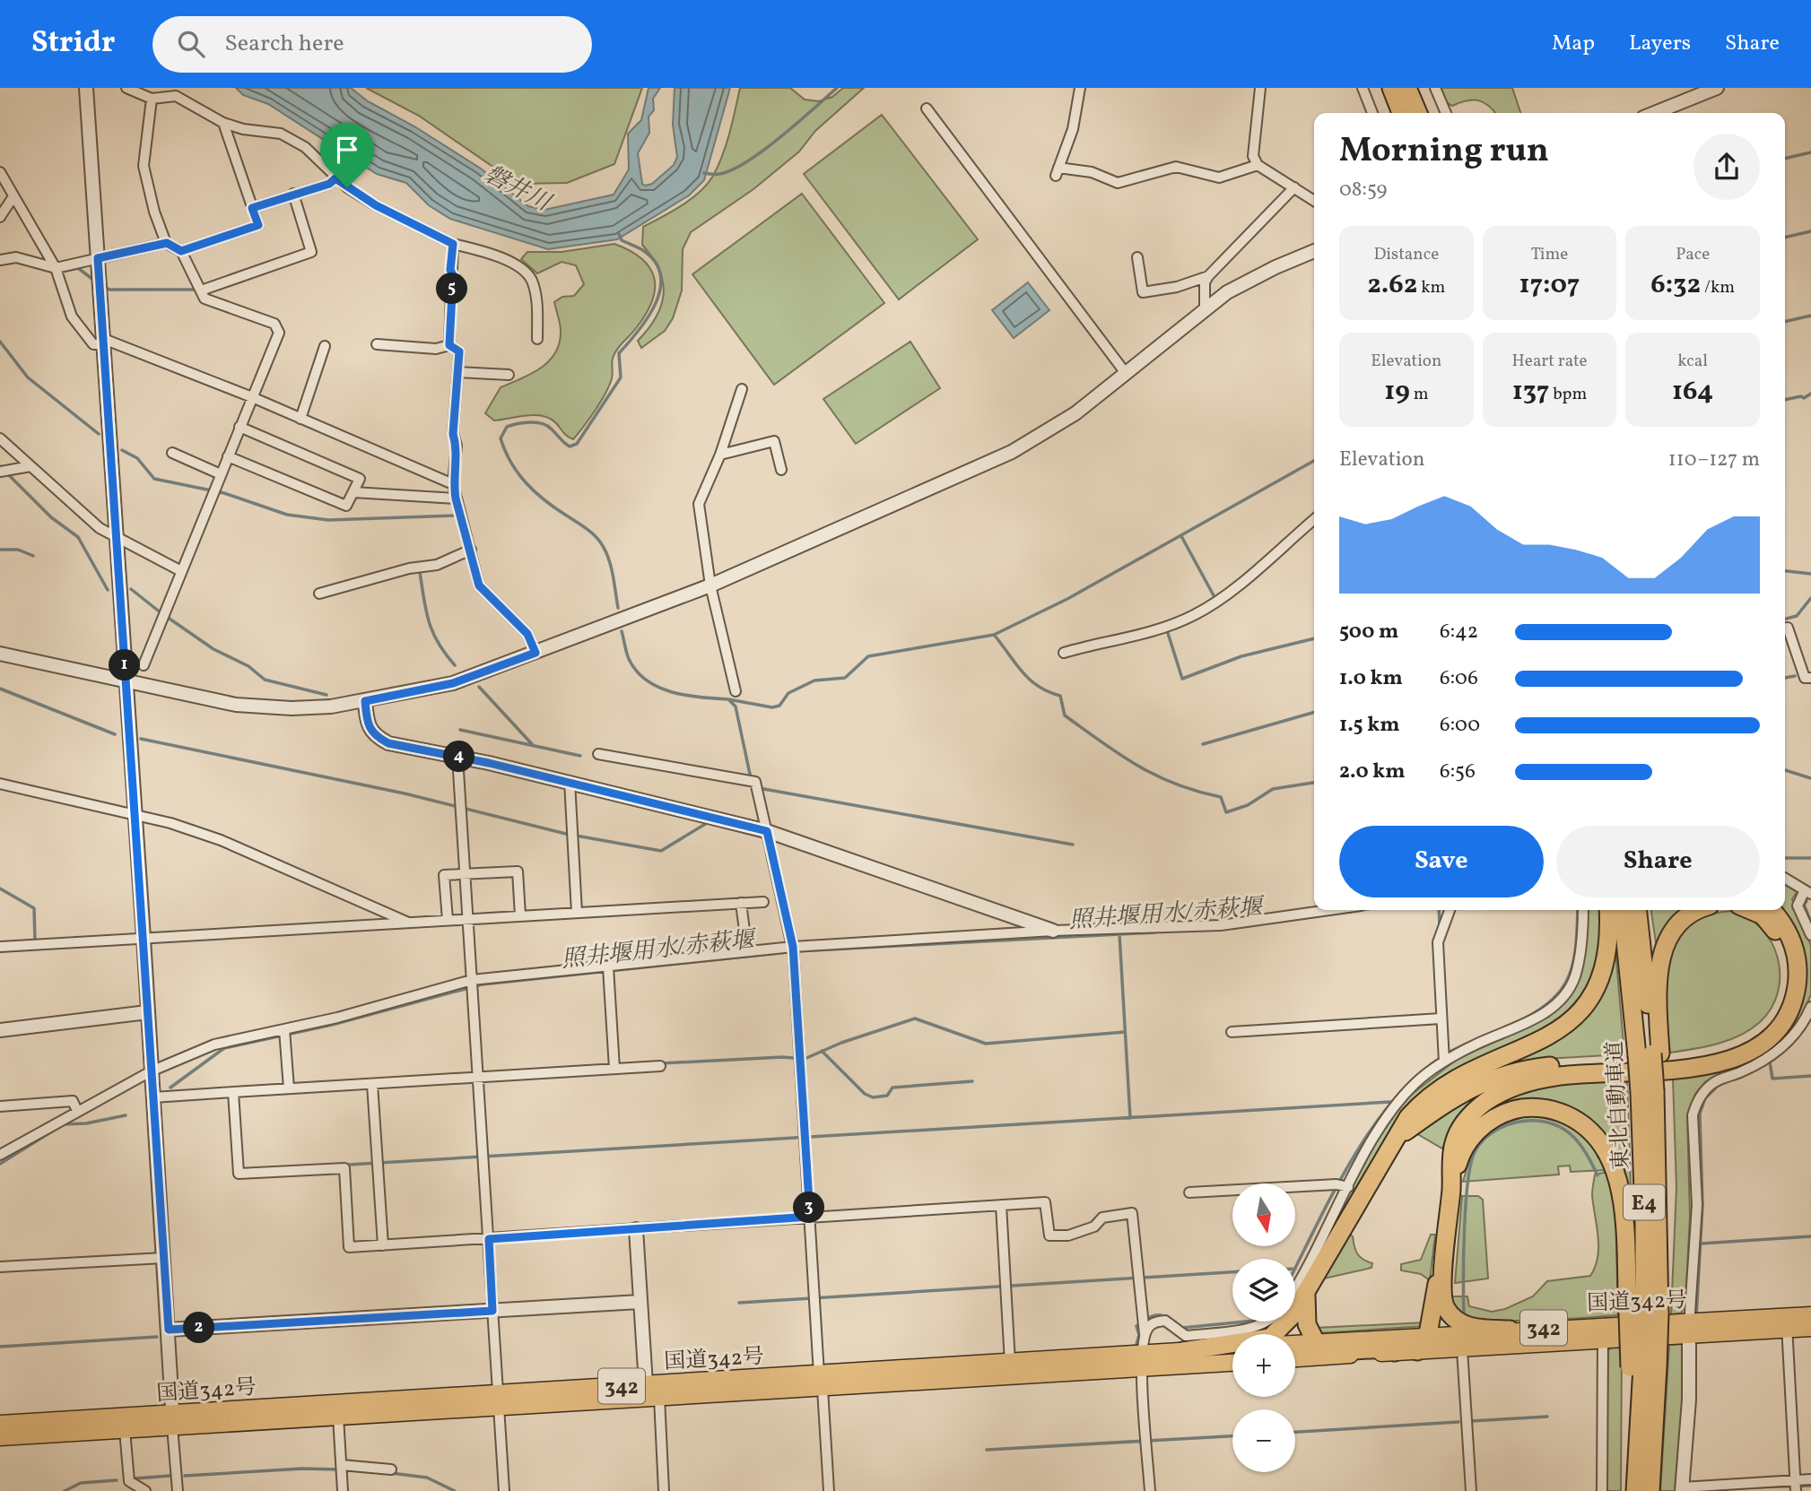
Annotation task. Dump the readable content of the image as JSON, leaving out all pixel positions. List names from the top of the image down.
{
  "streets": {
    "highway": [
      "東北自動車道",
      "E4",
      "国道342号",
      "342"
    ]
  },
  "water": ["磐井川", "照井堰用水/赤萩堰"],
  "north": "bottom",
  "page": {
    "header": "Stridr",
    "search": "Search here",
    "nav": ["Map", "Layers", "Share"],
    "heading": ["Morning run", "08:59"],
    "stats": [
      ["Distance", "2.62 km"],
      ["Time", "17:07"],
      ["Pace", "6:32 /km"],
      ["Elevation", "19 m"],
      ["Heart rate", "137 bpm"],
      ["kcal", "164"]
    ],
    "pins": [
      "5",
      "1",
      "4",
      "3",
      "2"
    ],
    "chart": ["Elevation", "110–127 m"],
    "list": [
      {
        "name": "500 m",
        "note": "6:42"
      },
      {
        "name": "1.0 km",
        "note": "6:06"
      },
      {
        "name": "1.5 km",
        "note": "6:00"
      },
      {
        "name": "2.0 km",
        "note": "6:56"
      }
    ],
    "buttons": ["Save", "Share"],
    "map_buttons": ["+", "−"]
  }
}
